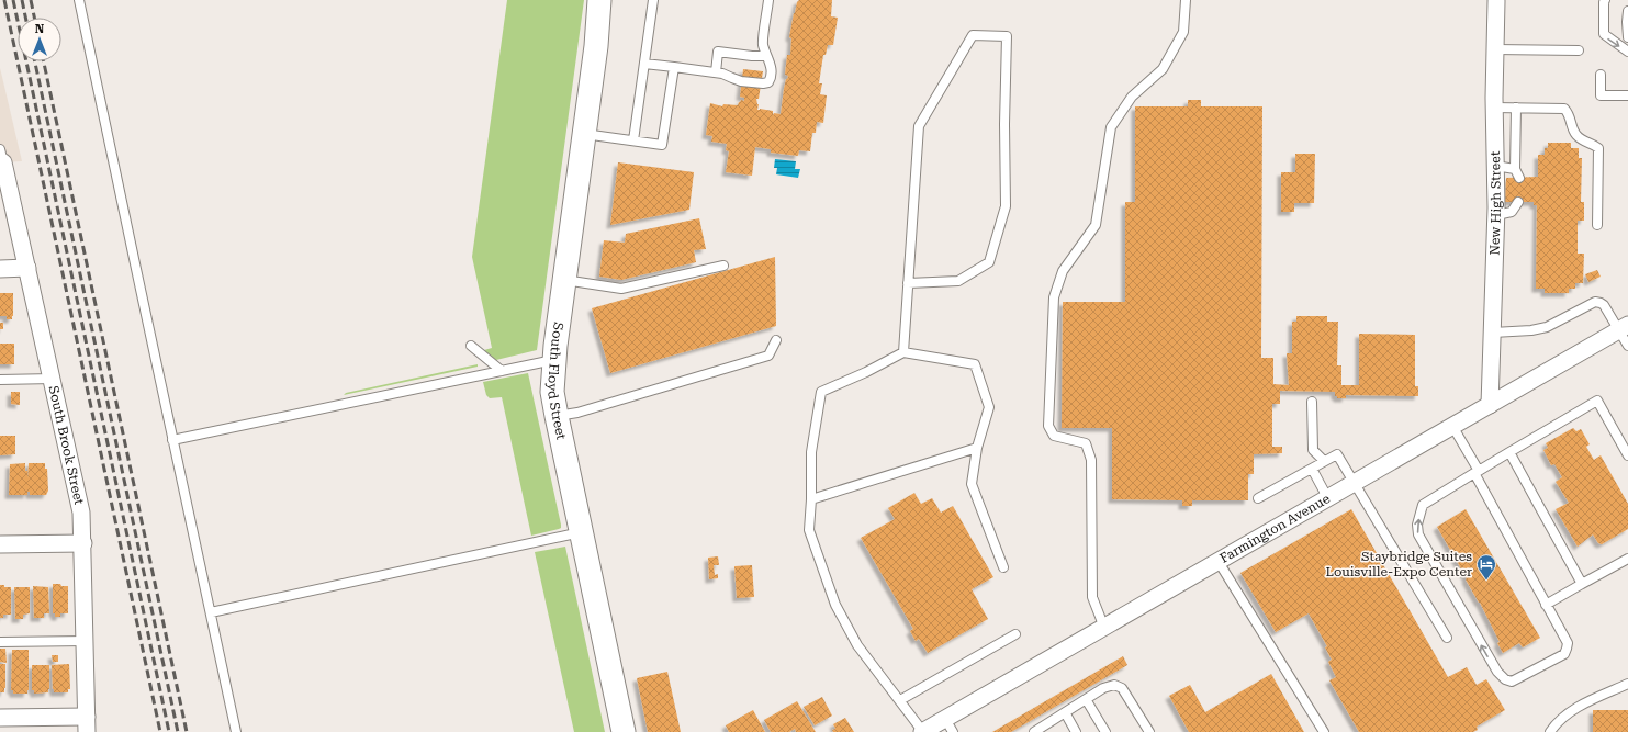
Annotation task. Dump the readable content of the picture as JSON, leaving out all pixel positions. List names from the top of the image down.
{
  "streets": {
    "street": [
      "New High Street",
      "South Floyd Street",
      "South Brook Street",
      "Farmington Avenue"
    ]
  },
  "crossings": [
    ["New High Street", "Farmington Avenue"]
  ],
  "places": {
    "hotel": ["Staybridge Suites Louisville-Expo Center"]
  },
  "north": "top"
}
